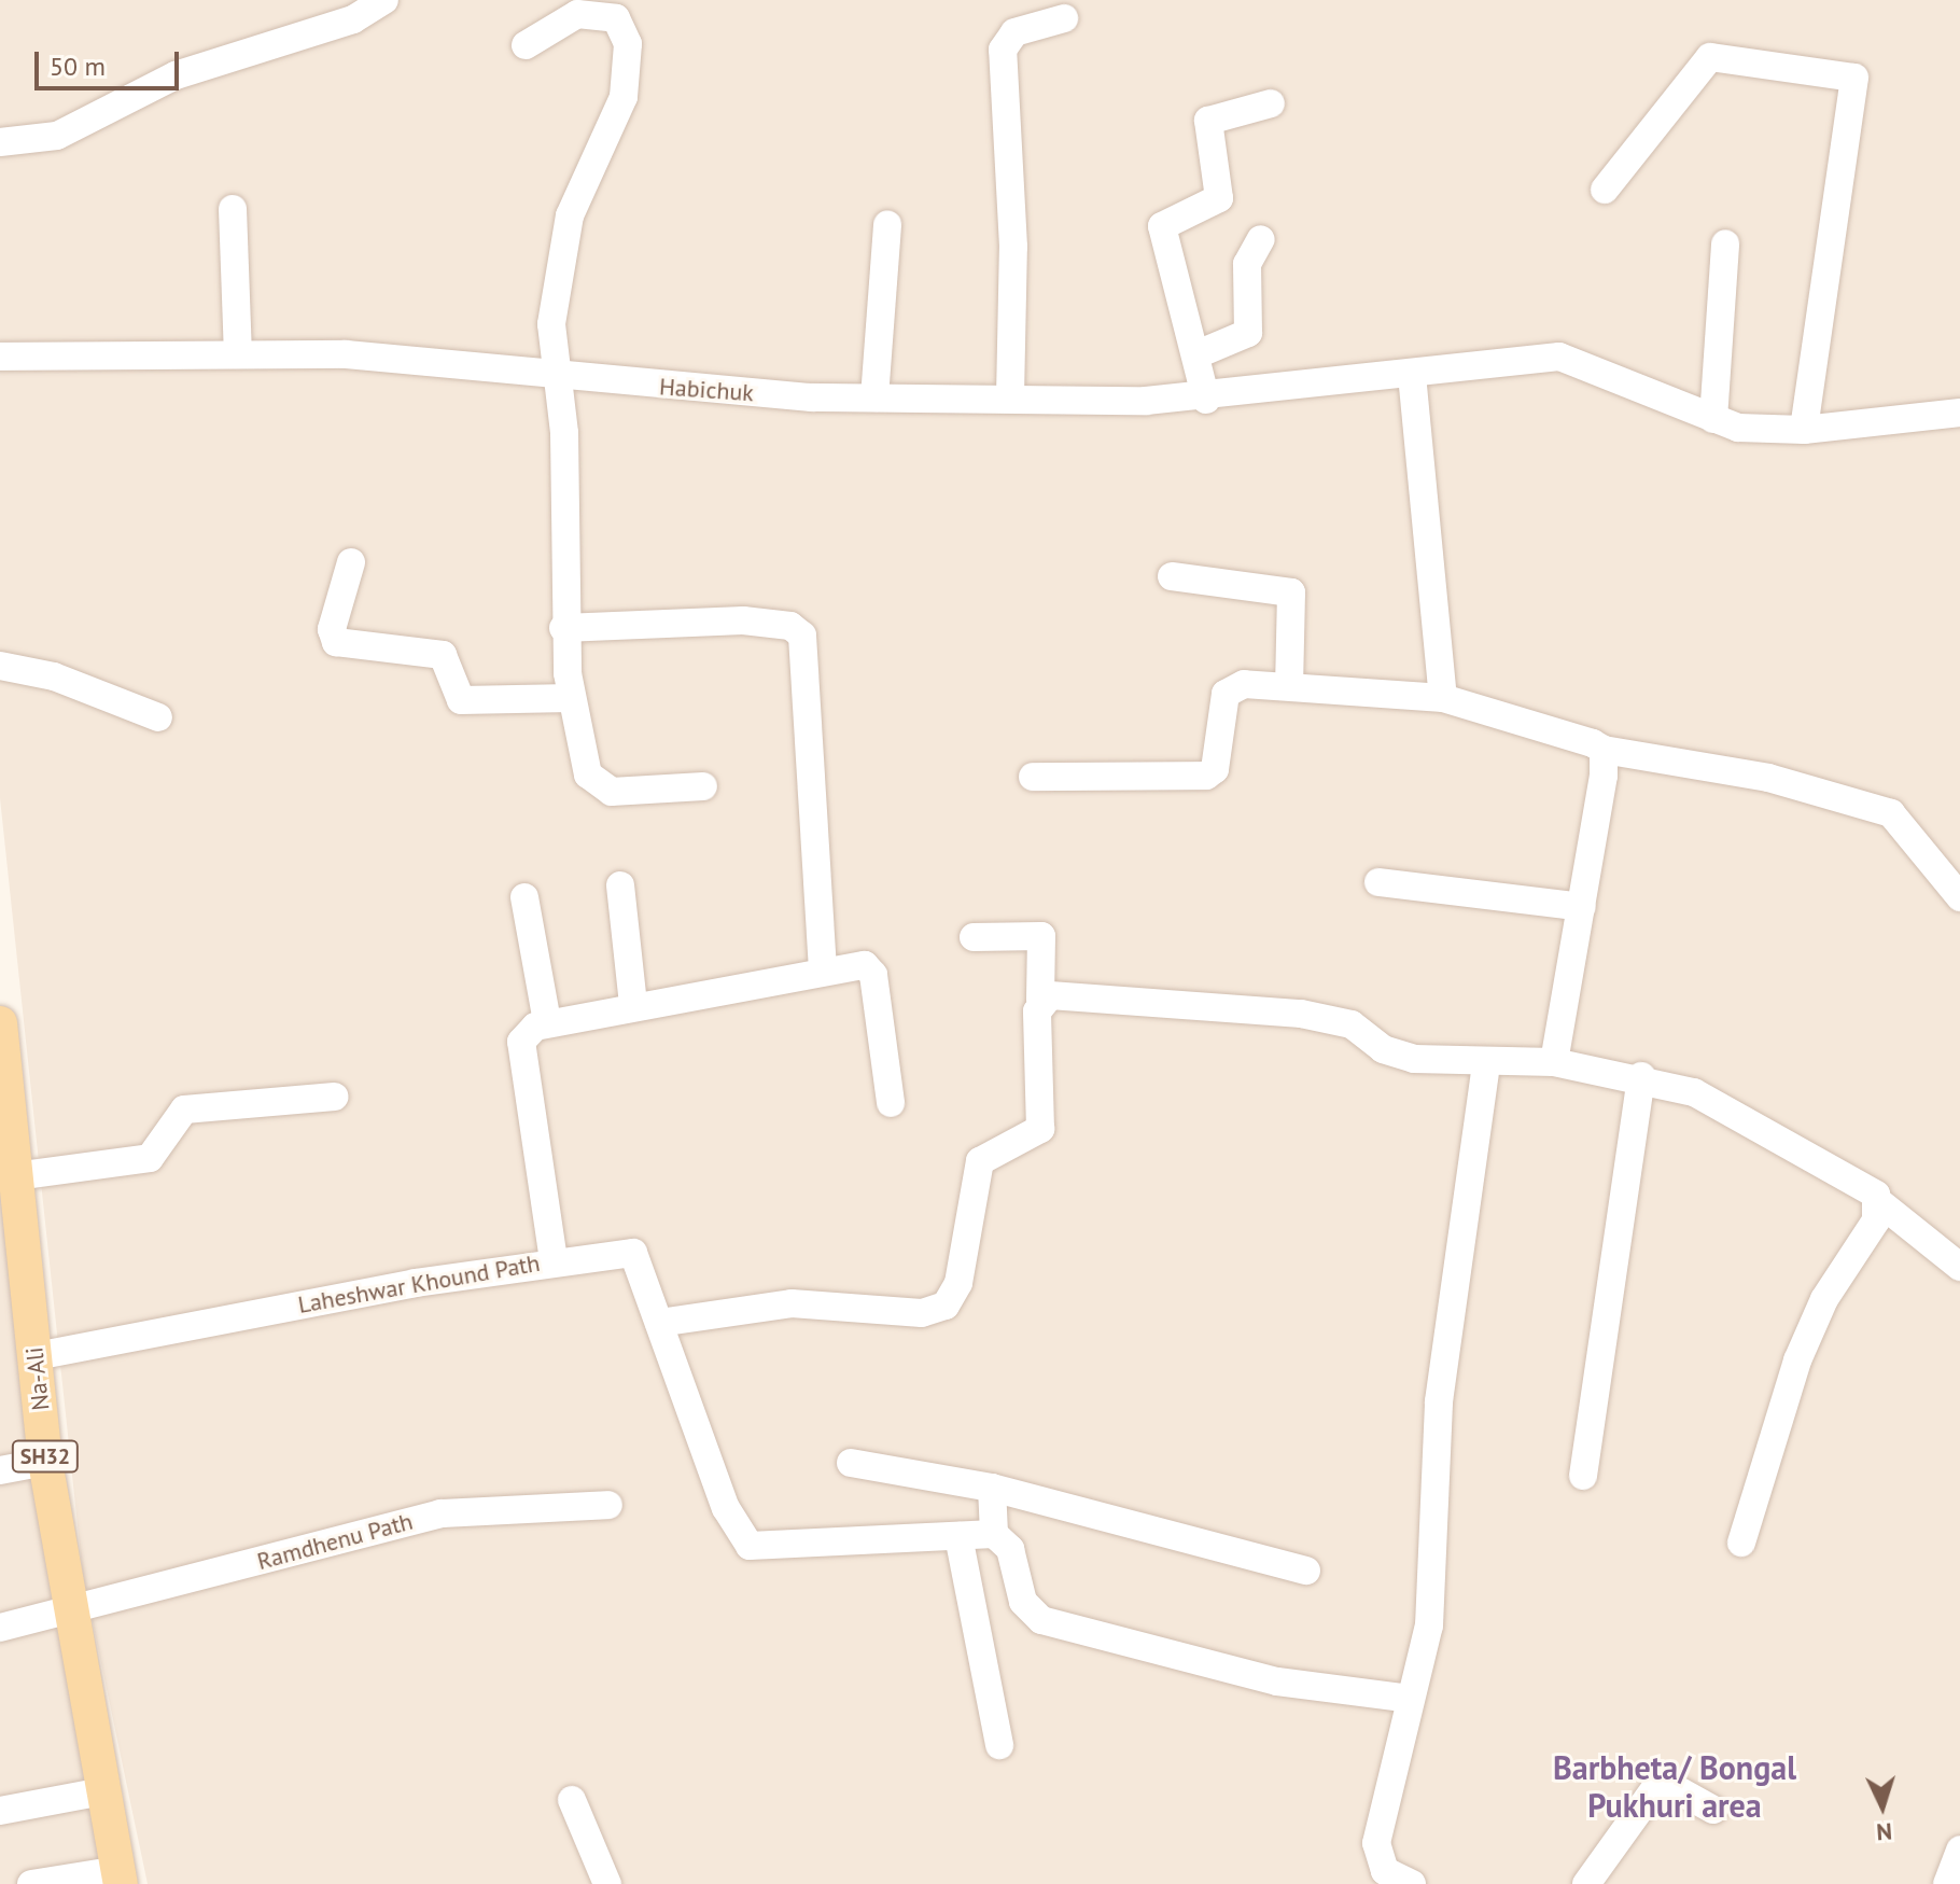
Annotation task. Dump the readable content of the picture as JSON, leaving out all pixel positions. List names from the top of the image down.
{
  "streets": {
    "main road": ["Na-Ali", "SH32"],
    "street": ["Habichuk", "Laheshwar Khound Path", "Ramdhenu Path"]
  },
  "crossings": [
    ["Laheshwar Khound Path", "Na-Ali"],
    ["Na-Ali", "Ramdhenu Path"]
  ],
  "districts": ["Barbheta/ Bongal Pukhuri area"],
  "scale_bar": "50 m",
  "north": "bottom"
}
